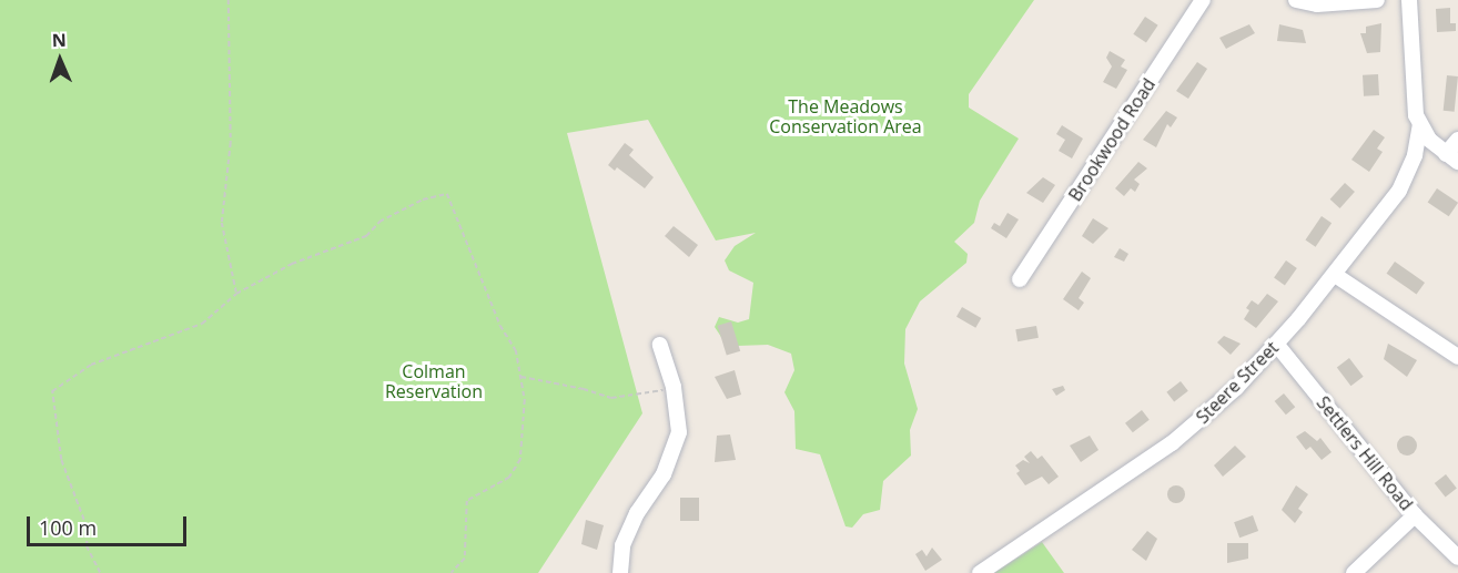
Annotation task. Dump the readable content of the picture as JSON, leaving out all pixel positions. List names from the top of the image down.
{
  "streets": {
    "street": ["Brookwood Road", "Steere Street", "Settlers Hill Road"]
  },
  "crossings": [
    ["Steere Street", "Settlers Hill Road"]
  ],
  "parks": ["The Meadows Conservation Area", "Colman Reservation"],
  "scale_bar": "100 m",
  "north": "top"
}
